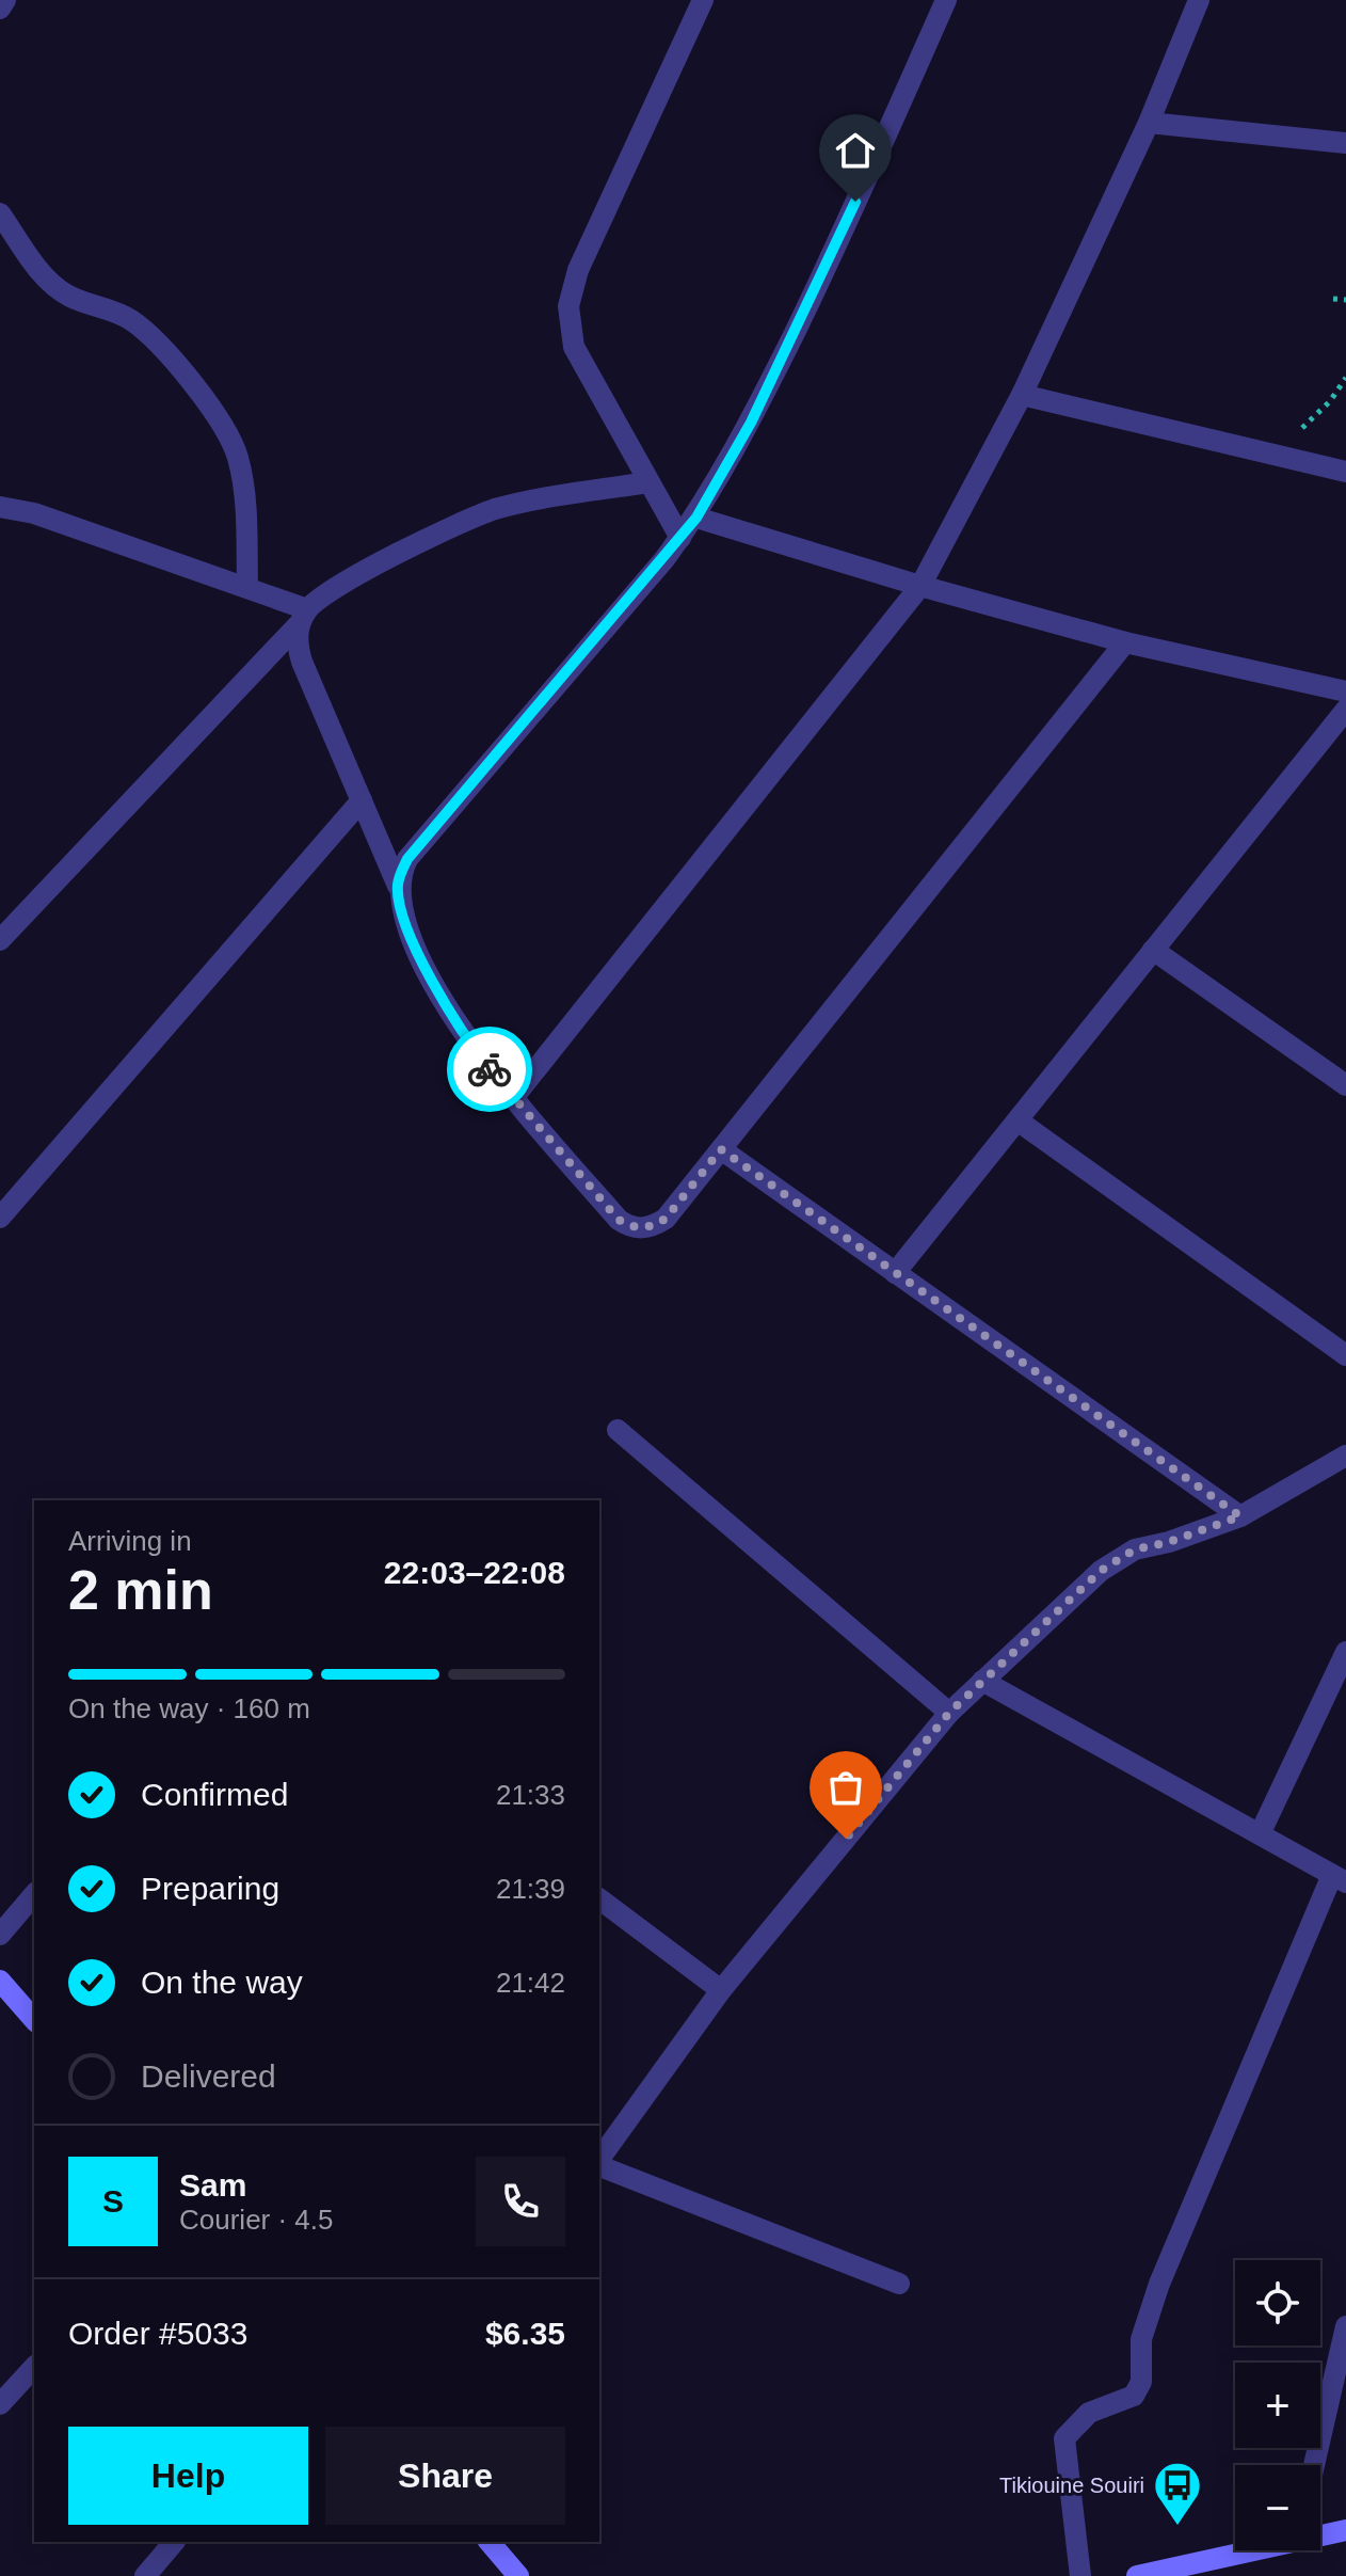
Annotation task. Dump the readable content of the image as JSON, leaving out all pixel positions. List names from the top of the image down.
{
  "places": {
    "bus stop": ["Tikiouine Souiri"]
  },
  "page": {
    "heading": ["2 min", "Arriving in", "22:03–22:08"],
    "panel": [
      "Sam",
      "Courier · 4.5",
      "Order #5033",
      "$6.35"
    ],
    "bar": "On the way · 160 m",
    "list": [
      ["Confirmed", "21:33"],
      ["Preparing", "21:39"],
      ["On the way", "21:42"],
      "Delivered"
    ],
    "round": "S",
    "map_buttons": ["+", "−"],
    "buttons": ["Help", "Share"]
  }
}
